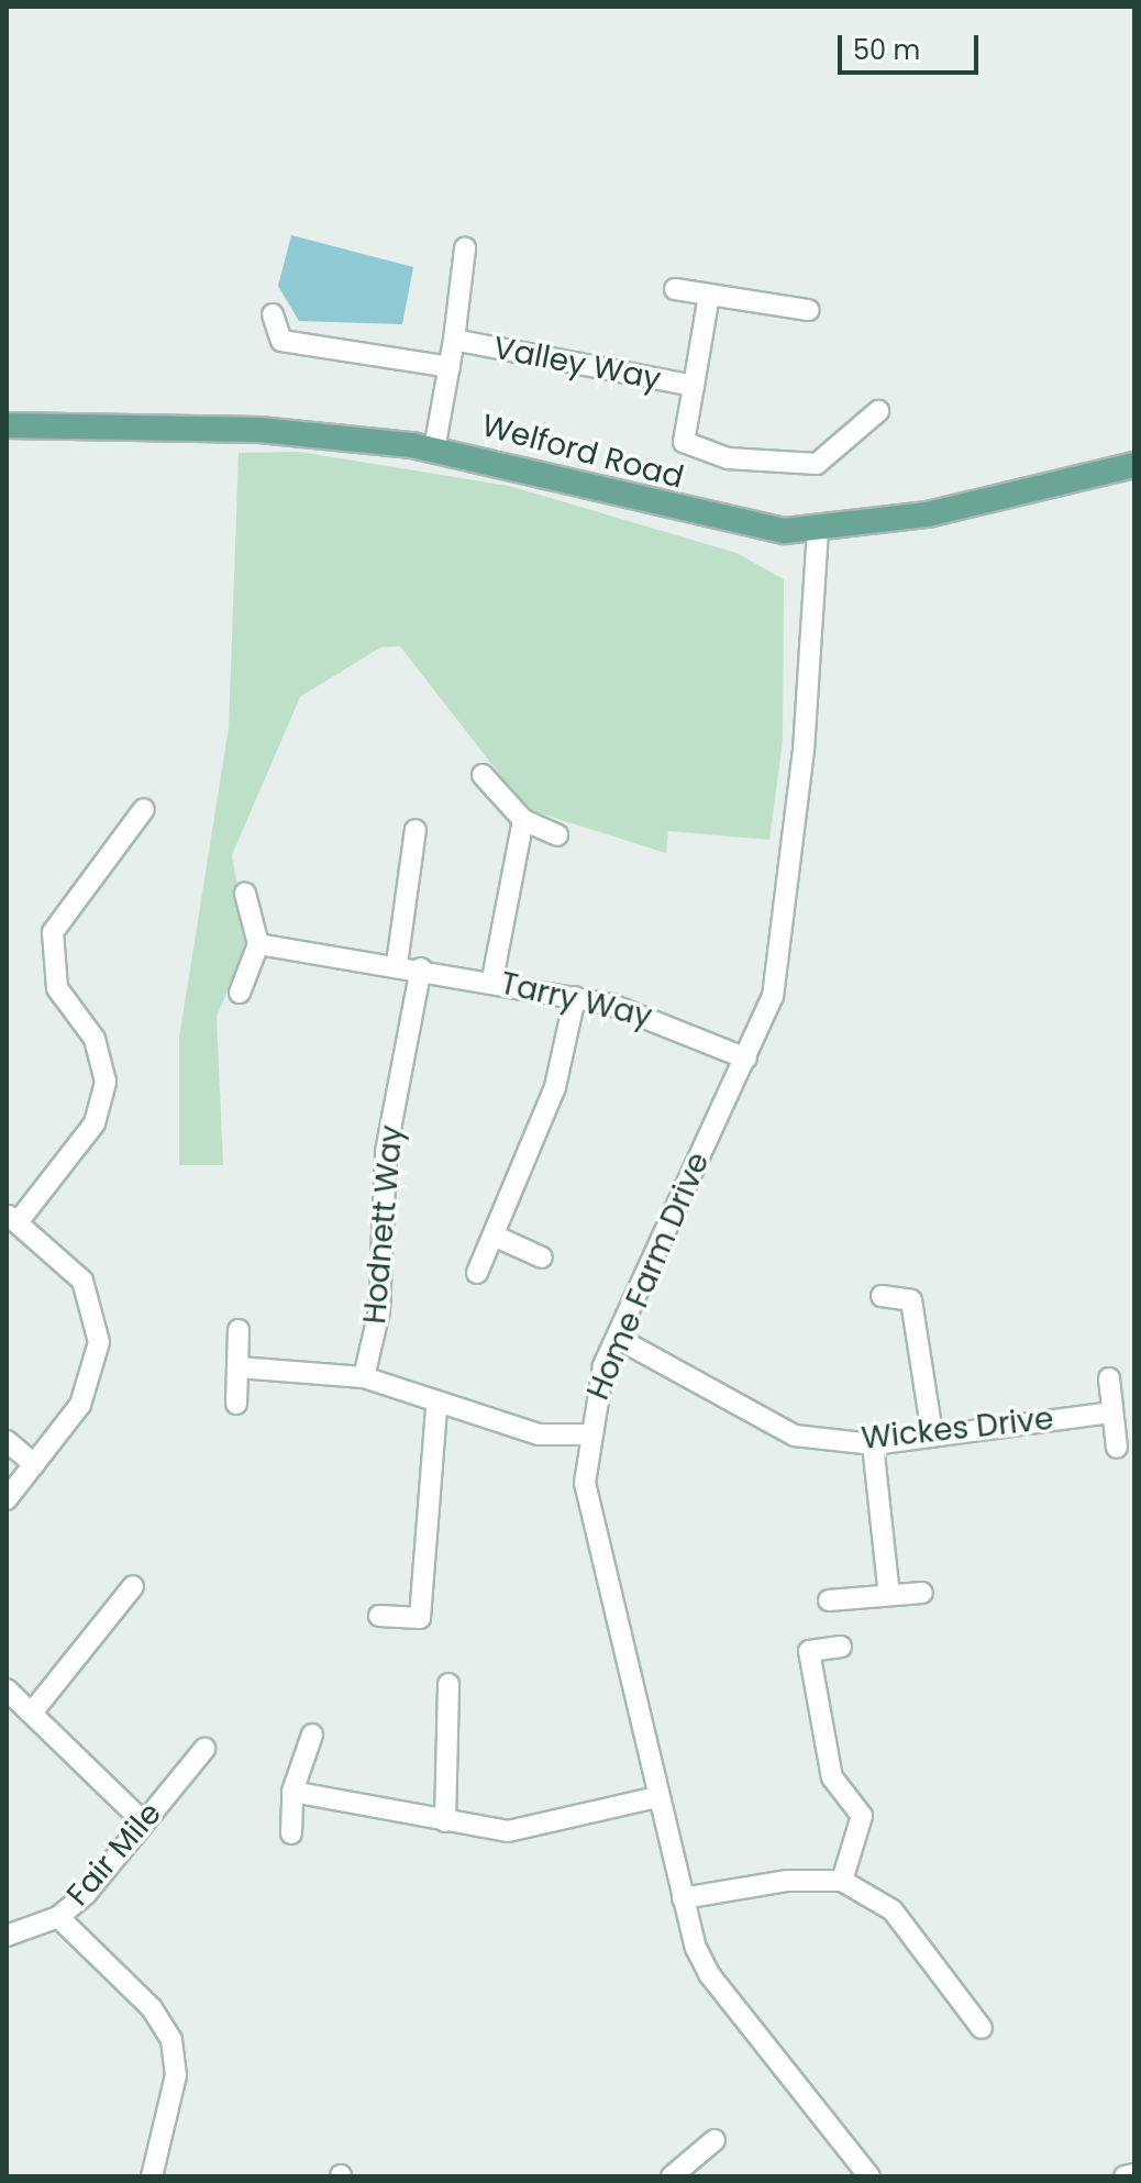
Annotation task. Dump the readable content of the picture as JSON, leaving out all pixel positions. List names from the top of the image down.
{
  "streets": {
    "main road": ["Welford Road"],
    "street": [
      "Valley Way",
      "Tarry Way",
      "Hodnett Way",
      "Home Farm Drive",
      "Wickes Drive",
      "Fair Mile"
    ]
  },
  "crossings": [
    ["Valley Way", "Welford Road"],
    ["Welford Road", "Home Farm Drive"],
    ["Tarry Way", "Hodnett Way"],
    ["Tarry Way", "Home Farm Drive"],
    ["Home Farm Drive", "Wickes Drive"]
  ],
  "scale_bar": "50 m"
}
